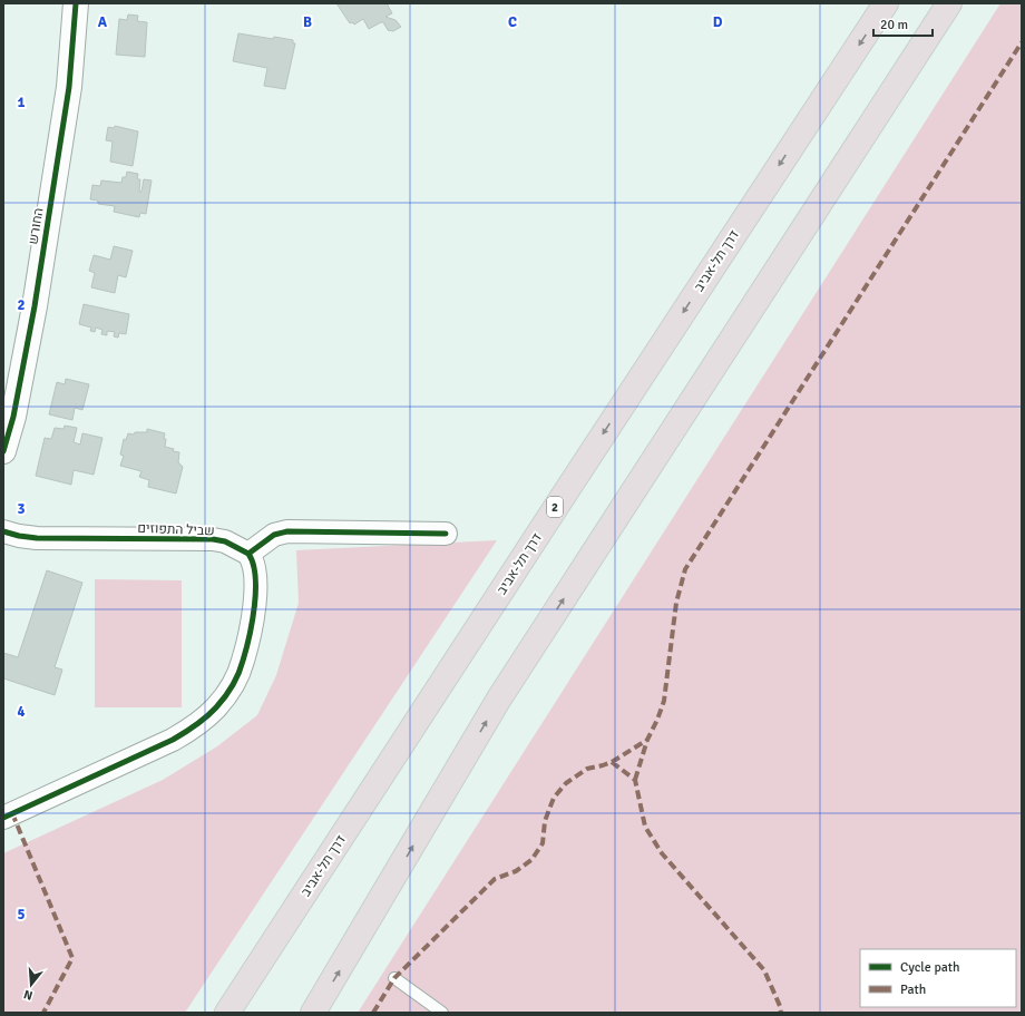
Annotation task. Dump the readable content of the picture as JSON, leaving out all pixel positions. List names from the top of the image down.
{
  "streets": {
    "highway": ["דרך תל-אביב", "2"],
    "street": ["החורש", "שביל התפוזים"]
  },
  "legend": ["Cycle path", "Path"],
  "scale_bar": "20 m",
  "north": "bottom",
  "grid": {
    "columns": [
      "A",
      "B",
      "C",
      "D"
    ],
    "rows": [
      "1",
      "2",
      "3",
      "4",
      "5"
    ]
  }
}
